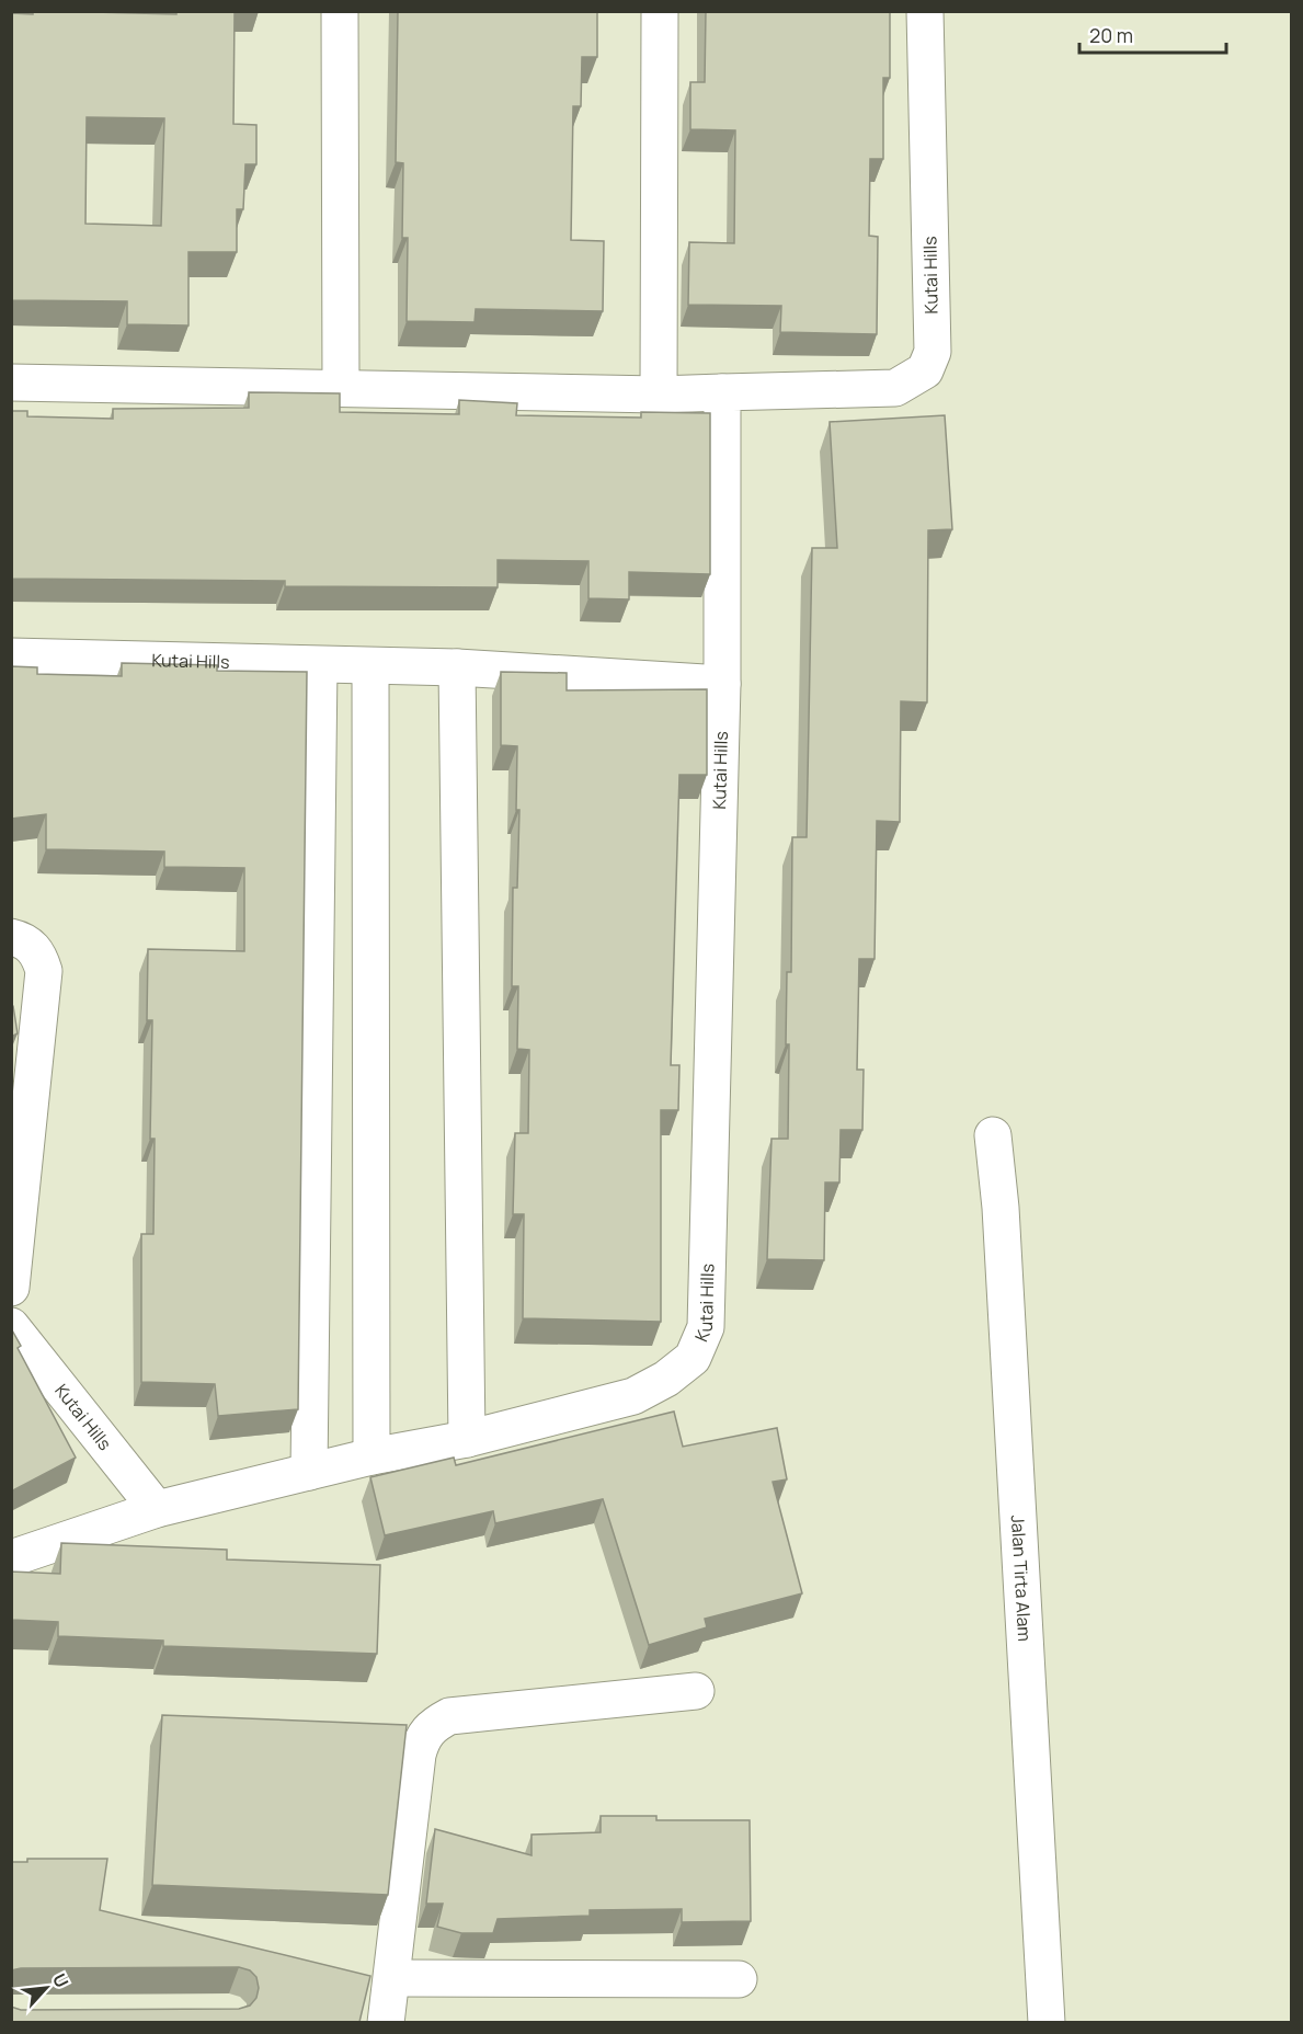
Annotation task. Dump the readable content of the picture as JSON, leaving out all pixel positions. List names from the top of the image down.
{
  "streets": {
    "street": ["Kutai Hills", "Jalan Tirta Alam"]
  },
  "scale_bar": "20 m",
  "north": "top right"
}
